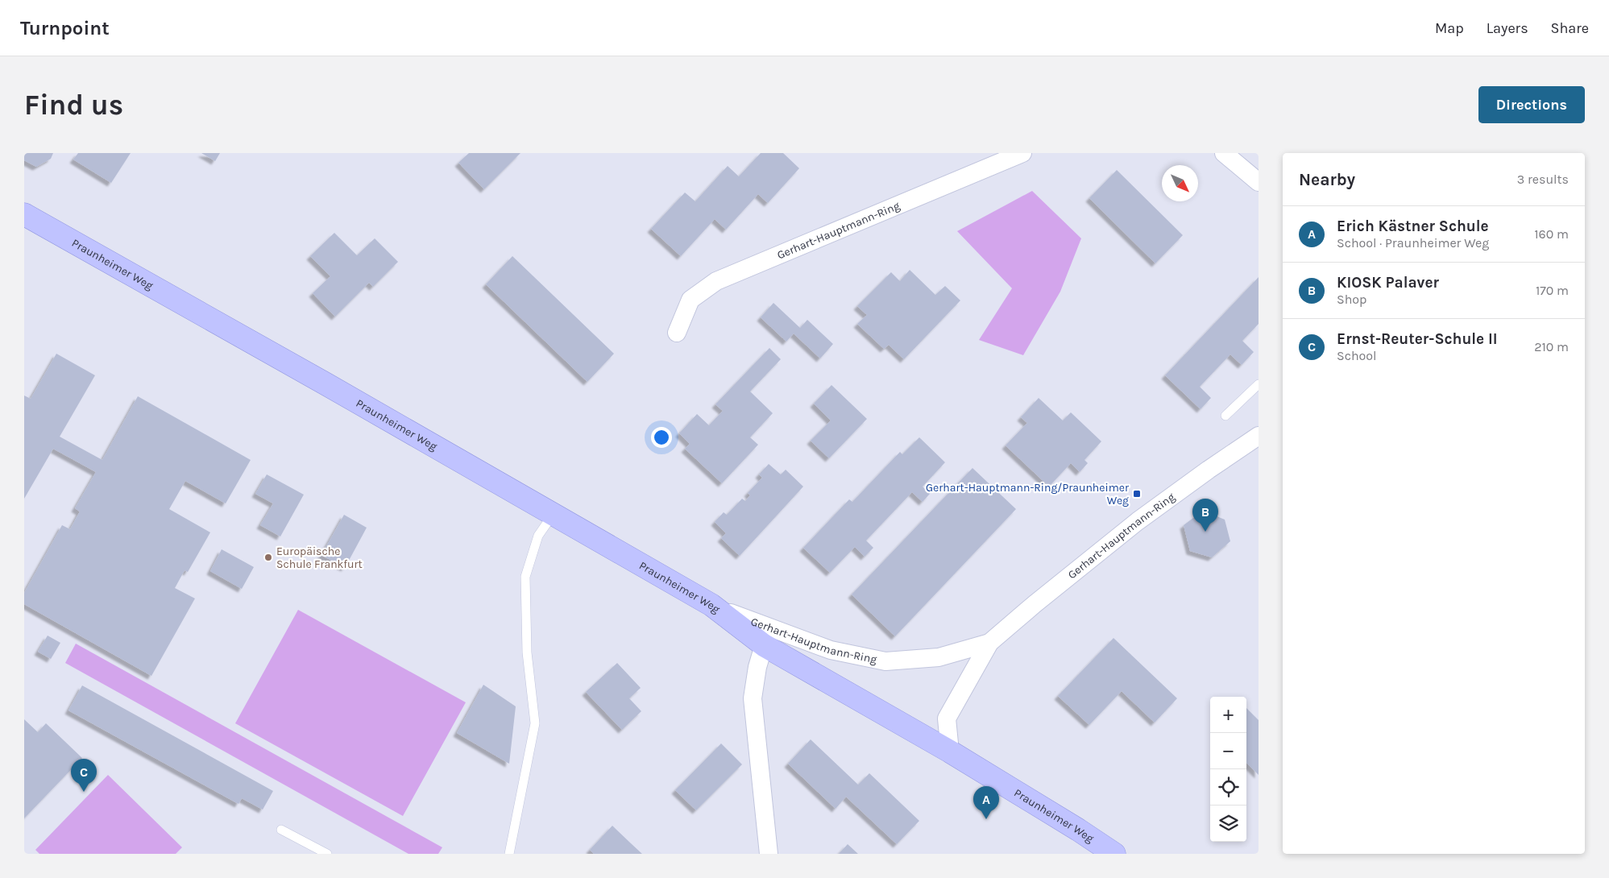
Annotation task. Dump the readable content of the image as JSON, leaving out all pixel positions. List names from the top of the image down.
{
  "streets": {
    "main road": ["Praunheimer Weg"],
    "street": ["Gerhart-Hauptmann-Ring"]
  },
  "crossings": [
    ["Gerhart-Hauptmann-Ring", "Praunheimer Weg"]
  ],
  "places": {
    "transit": ["Gerhart-Hauptmann-Ring/Praunheimer Weg"],
    "other": ["Europäische Schule Frankfurt"]
  },
  "north": "bottom right",
  "page": {
    "header": "Turnpoint",
    "nav": ["Map", "Layers", "Share"],
    "buttons": "Directions",
    "title": "Find us",
    "heading": ["Nearby", "3 results"],
    "list": [
      {
        "mark": "A",
        "name": "Erich Kästner Schule",
        "note": "School · Praunheimer Weg",
        "value": "160 m"
      },
      {
        "mark": "B",
        "name": "KIOSK Palaver",
        "note": "Shop",
        "value": "170 m"
      },
      {
        "mark": "C",
        "name": "Ernst-Reuter-Schule II",
        "note": "School",
        "value": "210 m"
      }
    ],
    "pins": ["B", "C", "A"],
    "map_buttons": ["+", "−"]
  }
}
